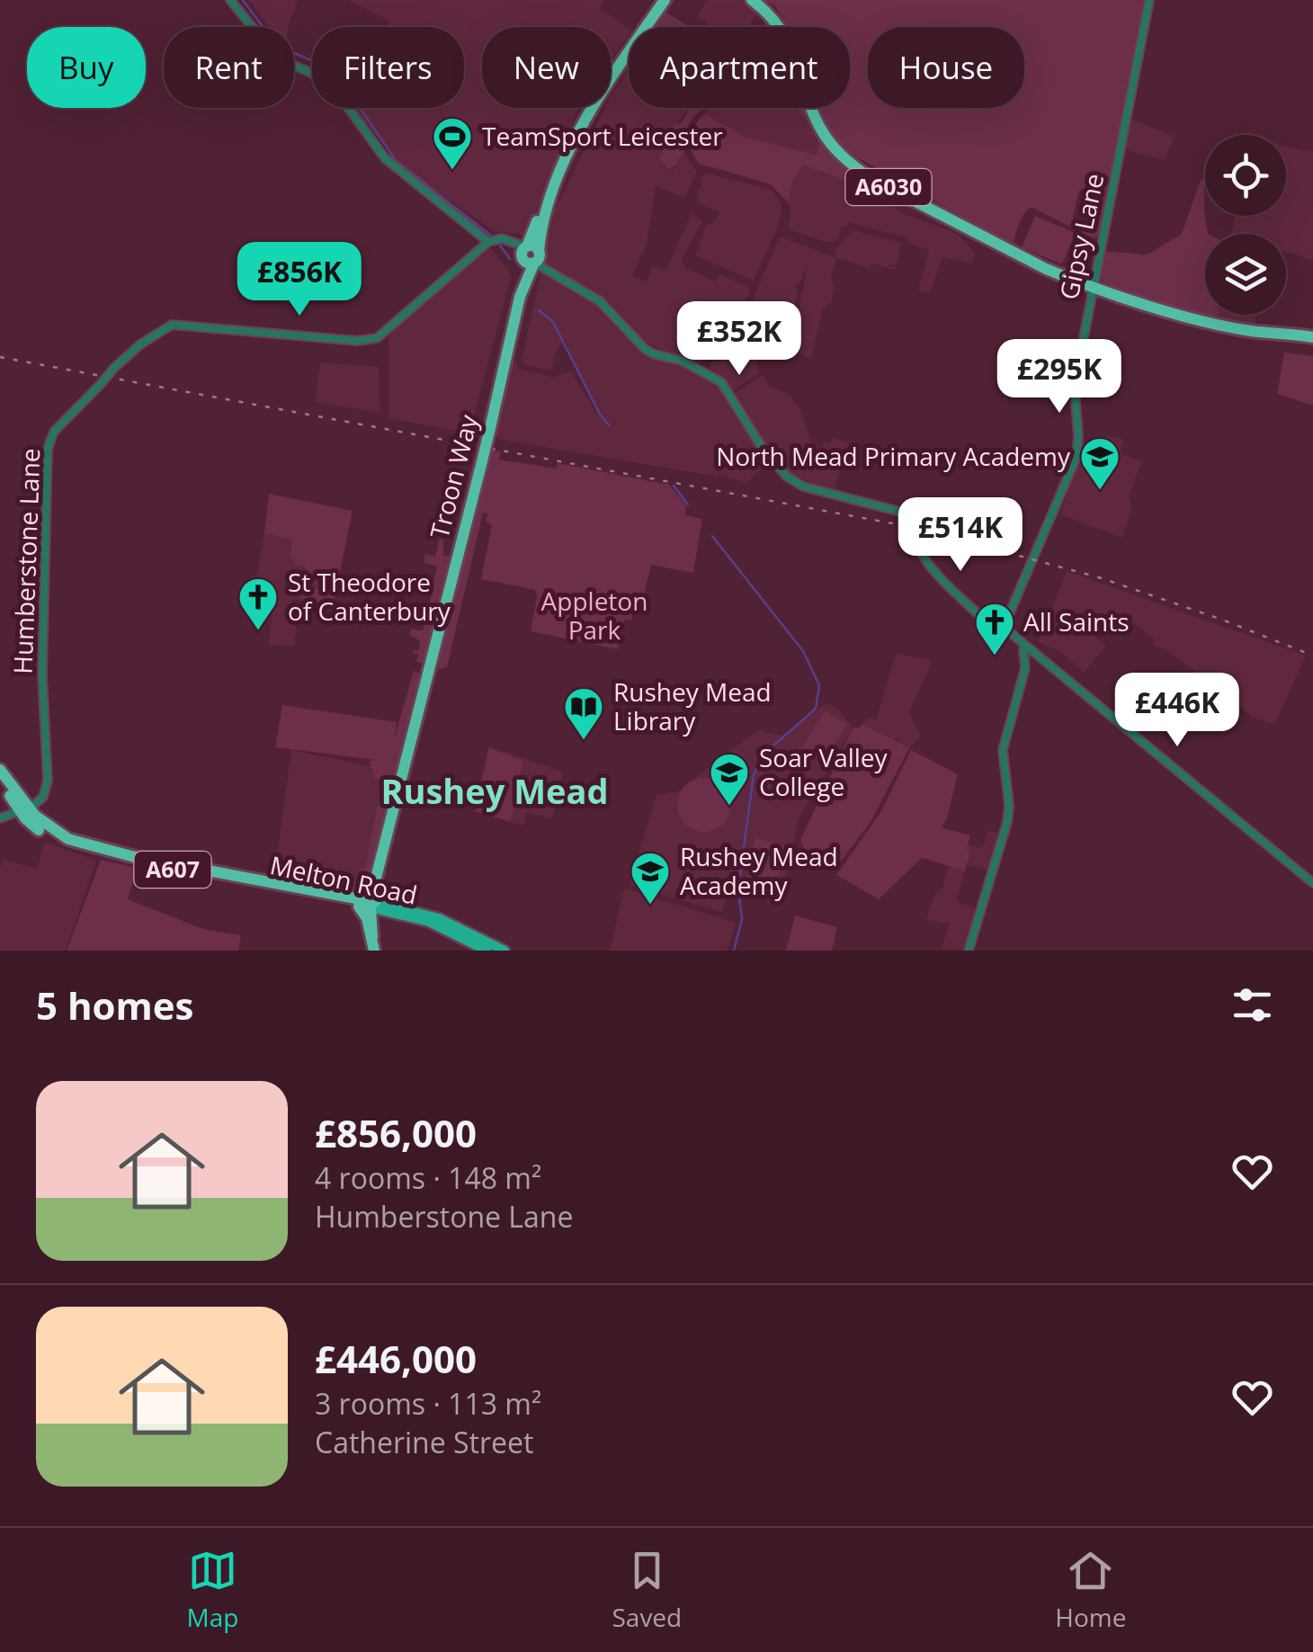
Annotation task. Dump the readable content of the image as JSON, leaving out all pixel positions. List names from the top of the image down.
{
  "streets": {
    "highway": [
      "A6030",
      "Troon Way",
      "A607",
      "Melton Road"
    ],
    "street": ["Gipsy Lane", "Humberstone Lane"]
  },
  "crossings": [
    ["A6030", "Gipsy Lane"],
    ["Troon Way", "Melton Road"],
    ["Humberstone Lane", "A607"],
    ["Humberstone Lane", "Melton Road"],
    ["A607", "Melton Road"]
  ],
  "districts": ["Rushey Mead"],
  "parks": ["Appleton Park"],
  "places": {
    "sports": ["TeamSport Leicester"],
    "school or university": ["North Mead Primary Academy", "Soar Valley College", "Rushey Mead Academy"],
    "church": ["St Theodore of Canterbury", "All Saints"],
    "library": ["Rushey Mead Library"]
  },
  "page": {
    "chip": [
      "Buy",
      "Rent",
      "Filters",
      "New",
      "Apartment",
      "House"
    ],
    "price": [
      "£856K",
      "£352K",
      "£295K",
      "£514K",
      "£446K"
    ],
    "heading": "5 homes",
    "list": [
      {
        "name": "£856,000",
        "note": "4 rooms · 148 m² · Humberstone Lane"
      },
      {
        "name": "£446,000",
        "note": "3 rooms · 113 m² · Catherine Street"
      }
    ],
    "tabs": ["Map", "Saved", "Home"]
  }
}
